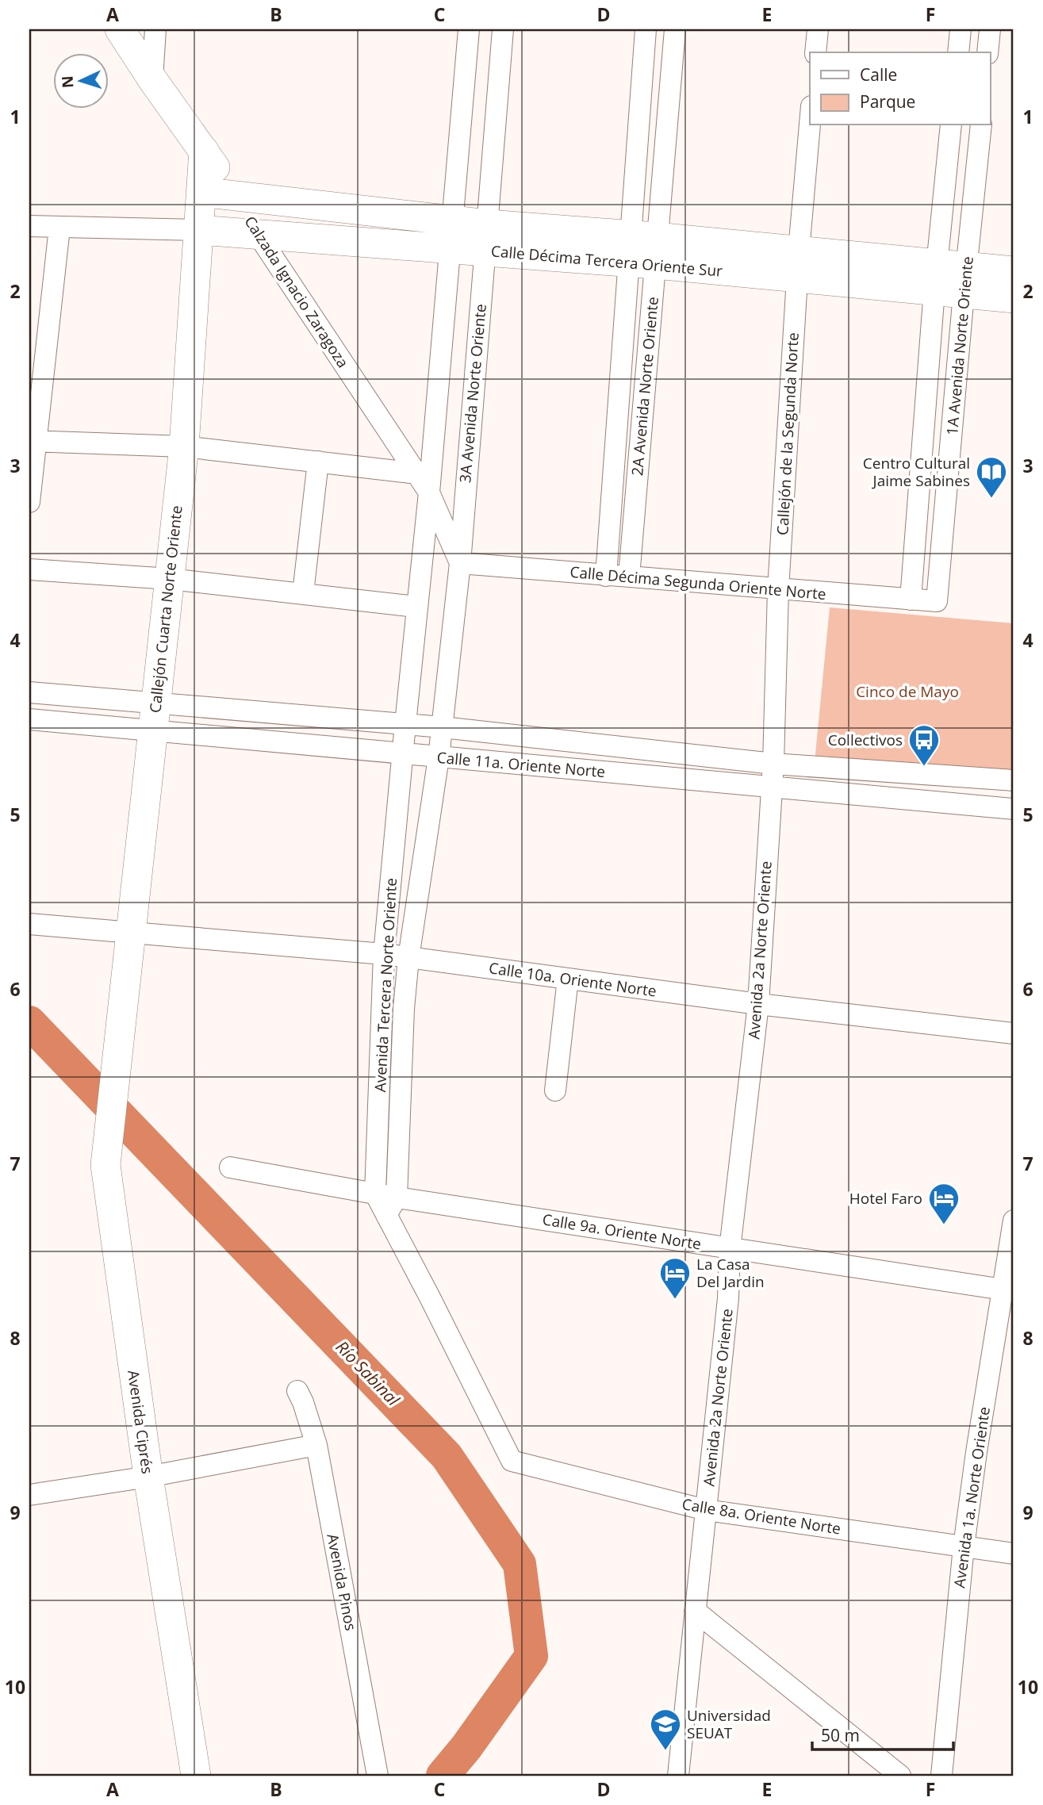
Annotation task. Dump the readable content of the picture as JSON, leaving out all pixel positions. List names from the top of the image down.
{
  "streets": {
    "street": [
      "Calle Décima Tercera Oriente Sur",
      "Calzada Ignacio Zaragoza",
      "1A Avenida Norte Oriente",
      "2A Avenida Norte Oriente",
      "3A Avenida Norte Oriente",
      "Callejón de la Segunda Norte",
      "Calle Décima Segunda Oriente Norte",
      "Callejón Cuarta Norte Oriente",
      "Calle 11a. Oriente Norte",
      "Avenida 2a Norte Oriente",
      "Calle 10a. Oriente Norte",
      "Avenida Tercera Norte Oriente",
      "Calle 9a. Oriente Norte",
      "Avenida Ciprés",
      "Avenida 1a. Norte Oriente",
      "Calle 8a. Oriente Norte",
      "Avenida Pinos"
    ]
  },
  "crossings": [
    ["Calle Décima Tercera Oriente Sur", "Calzada Ignacio Zaragoza"],
    ["Calle Décima Tercera Oriente Sur", "1A Avenida Norte Oriente"],
    ["Calle Décima Tercera Oriente Sur", "2A Avenida Norte Oriente"],
    ["Calle Décima Tercera Oriente Sur", "3A Avenida Norte Oriente"],
    ["Calle Décima Tercera Oriente Sur", "Callejón de la Segunda Norte"],
    ["Calle Décima Tercera Oriente Sur", "Callejón Cuarta Norte Oriente"],
    ["Calzada Ignacio Zaragoza", "3A Avenida Norte Oriente"],
    ["Calzada Ignacio Zaragoza", "Calle Décima Segunda Oriente Norte"],
    ["Calzada Ignacio Zaragoza", "Callejón Cuarta Norte Oriente"],
    ["1A Avenida Norte Oriente", "Calle Décima Segunda Oriente Norte"],
    ["2A Avenida Norte Oriente", "Calle Décima Segunda Oriente Norte"],
    ["3A Avenida Norte Oriente", "Calle Décima Segunda Oriente Norte"],
    ["3A Avenida Norte Oriente", "Calle 11a. Oriente Norte"],
    ["3A Avenida Norte Oriente", "Avenida Tercera Norte Oriente"],
    ["Callejón de la Segunda Norte", "Calle Décima Segunda Oriente Norte"],
    ["Callejón de la Segunda Norte", "Calle 11a. Oriente Norte"],
    ["Callejón de la Segunda Norte", "Avenida 2a Norte Oriente"],
    ["Callejón Cuarta Norte Oriente", "Calle 11a. Oriente Norte"],
    ["Callejón Cuarta Norte Oriente", "Calle 10a. Oriente Norte"],
    ["Callejón Cuarta Norte Oriente", "Avenida Ciprés"],
    ["Calle 11a. Oriente Norte", "Avenida 2a Norte Oriente"],
    ["Calle 11a. Oriente Norte", "Avenida Tercera Norte Oriente"],
    ["Avenida 2a Norte Oriente", "Calle 10a. Oriente Norte"],
    ["Avenida 2a Norte Oriente", "Calle 9a. Oriente Norte"],
    ["Avenida 2a Norte Oriente", "Calle 8a. Oriente Norte"],
    ["Calle 10a. Oriente Norte", "Avenida Tercera Norte Oriente"],
    ["Avenida Tercera Norte Oriente", "Calle 9a. Oriente Norte"],
    ["Avenida Tercera Norte Oriente", "Calle 8a. Oriente Norte"],
    ["Calle 9a. Oriente Norte", "Avenida 1a. Norte Oriente"],
    ["Avenida 1a. Norte Oriente", "Calle 8a. Oriente Norte"]
  ],
  "water": ["Río Sabinal"],
  "parks": ["Cinco de Mayo"],
  "places": {
    "library": ["Centro Cultural Jaime Sabines"],
    "bus stop": ["Collectivos"],
    "hotel": ["Hotel Faro", "La Casa Del Jardin"],
    "school or university": ["Universidad SEUAT"]
  },
  "legend": ["Calle", "Parque"],
  "scale_bar": "50 m",
  "north": "left",
  "grid": {
    "columns": [
      "A",
      "B",
      "C",
      "D",
      "E",
      "F"
    ],
    "rows": [
      "1",
      "2",
      "3",
      "4",
      "5",
      "6",
      "7",
      "8",
      "9",
      "10"
    ]
  }
}
